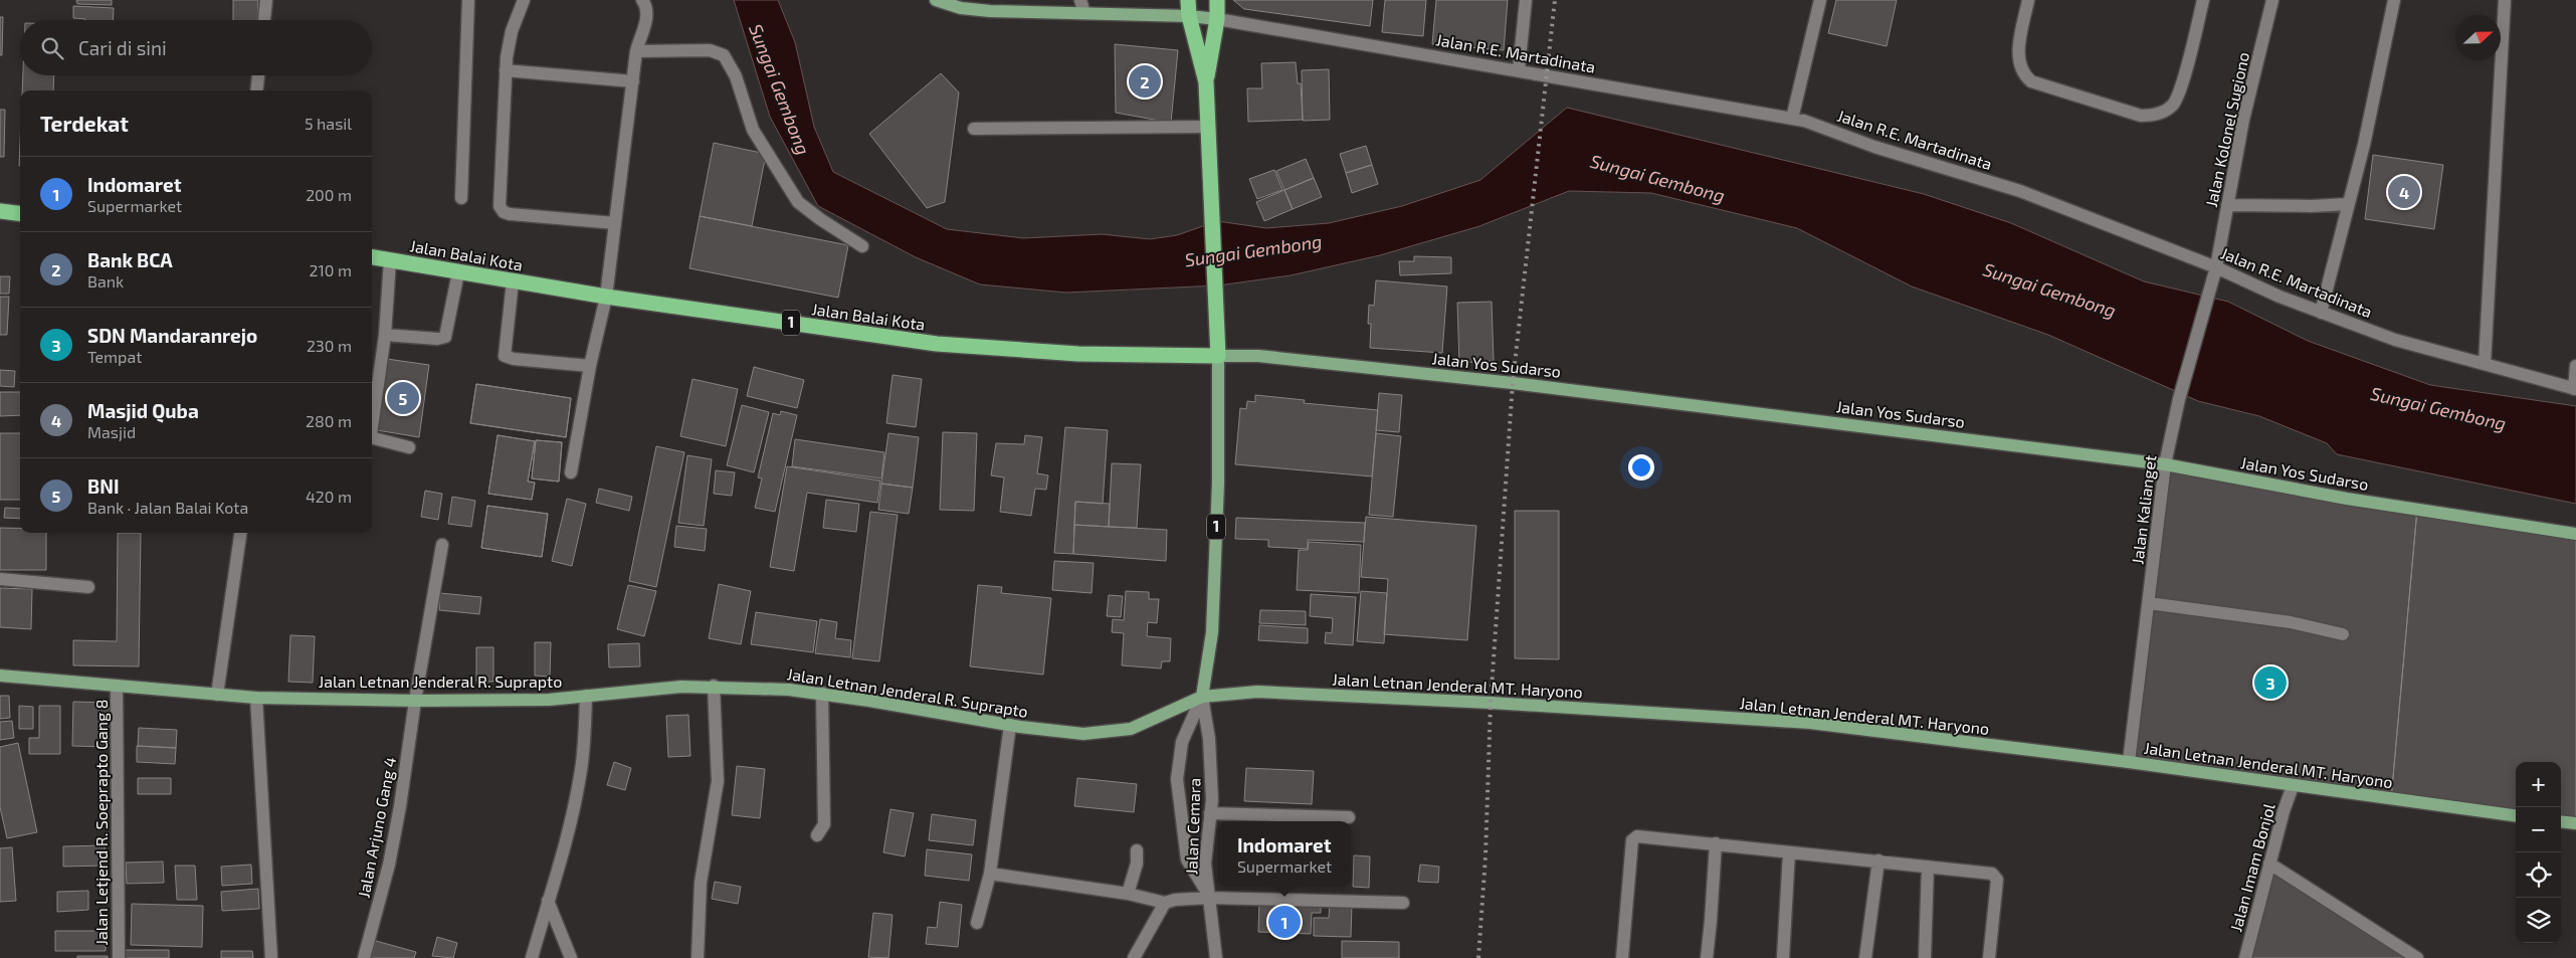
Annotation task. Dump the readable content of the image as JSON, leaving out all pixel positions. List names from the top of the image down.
{
  "streets": {
    "highway": ["Jalan Balai Kota", "1"],
    "main road": ["Jalan Yos Sudarso", "Jalan Letnan Jenderal R. Suprapto", "Jalan Letnan Jenderal MT. Haryono"],
    "street": [
      "Jalan R.E. Martadinata",
      "Jalan Kolonel Sugiono",
      "Jalan Kalianget",
      "Jalan Letjend R. Soeprapto Gang 8",
      "Jalan Cemara",
      "Jalan Arjuno Gang 4",
      "Jalan Imam Bonjol"
    ]
  },
  "crossings": [
    ["Jalan R.E. Martadinata", "Jalan Kolonel Sugiono"],
    ["Jalan R.E. Martadinata", "1"],
    ["Jalan R.E. Martadinata", "Jalan Kalianget"],
    ["Jalan Kolonel Sugiono", "Jalan Kalianget"],
    ["Jalan Balai Kota", "1"],
    ["Jalan Balai Kota", "Jalan Yos Sudarso"],
    ["1", "Jalan Yos Sudarso"],
    ["1", "Jalan Letnan Jenderal R. Suprapto"],
    ["1", "Jalan Letnan Jenderal MT. Haryono"],
    ["1", "Jalan Cemara"],
    ["Jalan Yos Sudarso", "Jalan Kalianget"],
    ["Jalan Kalianget", "Jalan Letnan Jenderal MT. Haryono"],
    ["Jalan Letnan Jenderal R. Suprapto", "Jalan Letnan Jenderal MT. Haryono"],
    ["Jalan Letnan Jenderal R. Suprapto", "Jalan Letjend R. Soeprapto Gang 8"],
    ["Jalan Letnan Jenderal R. Suprapto", "Jalan Cemara"],
    ["Jalan Letnan Jenderal R. Suprapto", "Jalan Arjuno Gang 4"],
    ["Jalan Letnan Jenderal MT. Haryono", "Jalan Cemara"],
    ["Jalan Letnan Jenderal MT. Haryono", "Jalan Imam Bonjol"]
  ],
  "water": ["Sungai Gembong"],
  "north": "right",
  "page": {
    "search": "Cari di sini",
    "pins": [
      "2",
      "4",
      "5",
      "3",
      "1"
    ],
    "heading": ["Terdekat", "5 hasil"],
    "list": [
      {
        "mark": "1",
        "name": "Indomaret",
        "note": "Supermarket",
        "value": "200 m"
      },
      {
        "mark": "2",
        "name": "Bank BCA",
        "note": "Bank",
        "value": "210 m"
      },
      {
        "mark": "3",
        "name": "SDN Mandaranrejo",
        "note": "Tempat",
        "value": "230 m"
      },
      {
        "mark": "4",
        "name": "Masjid Quba",
        "note": "Masjid",
        "value": "280 m"
      },
      {
        "mark": "5",
        "name": "BNI",
        "note": "Bank · Jalan Balai Kota",
        "value": "420 m"
      }
    ],
    "map_buttons": ["+", "−"],
    "popup": ["Indomaret", "Supermarket"]
  }
}
